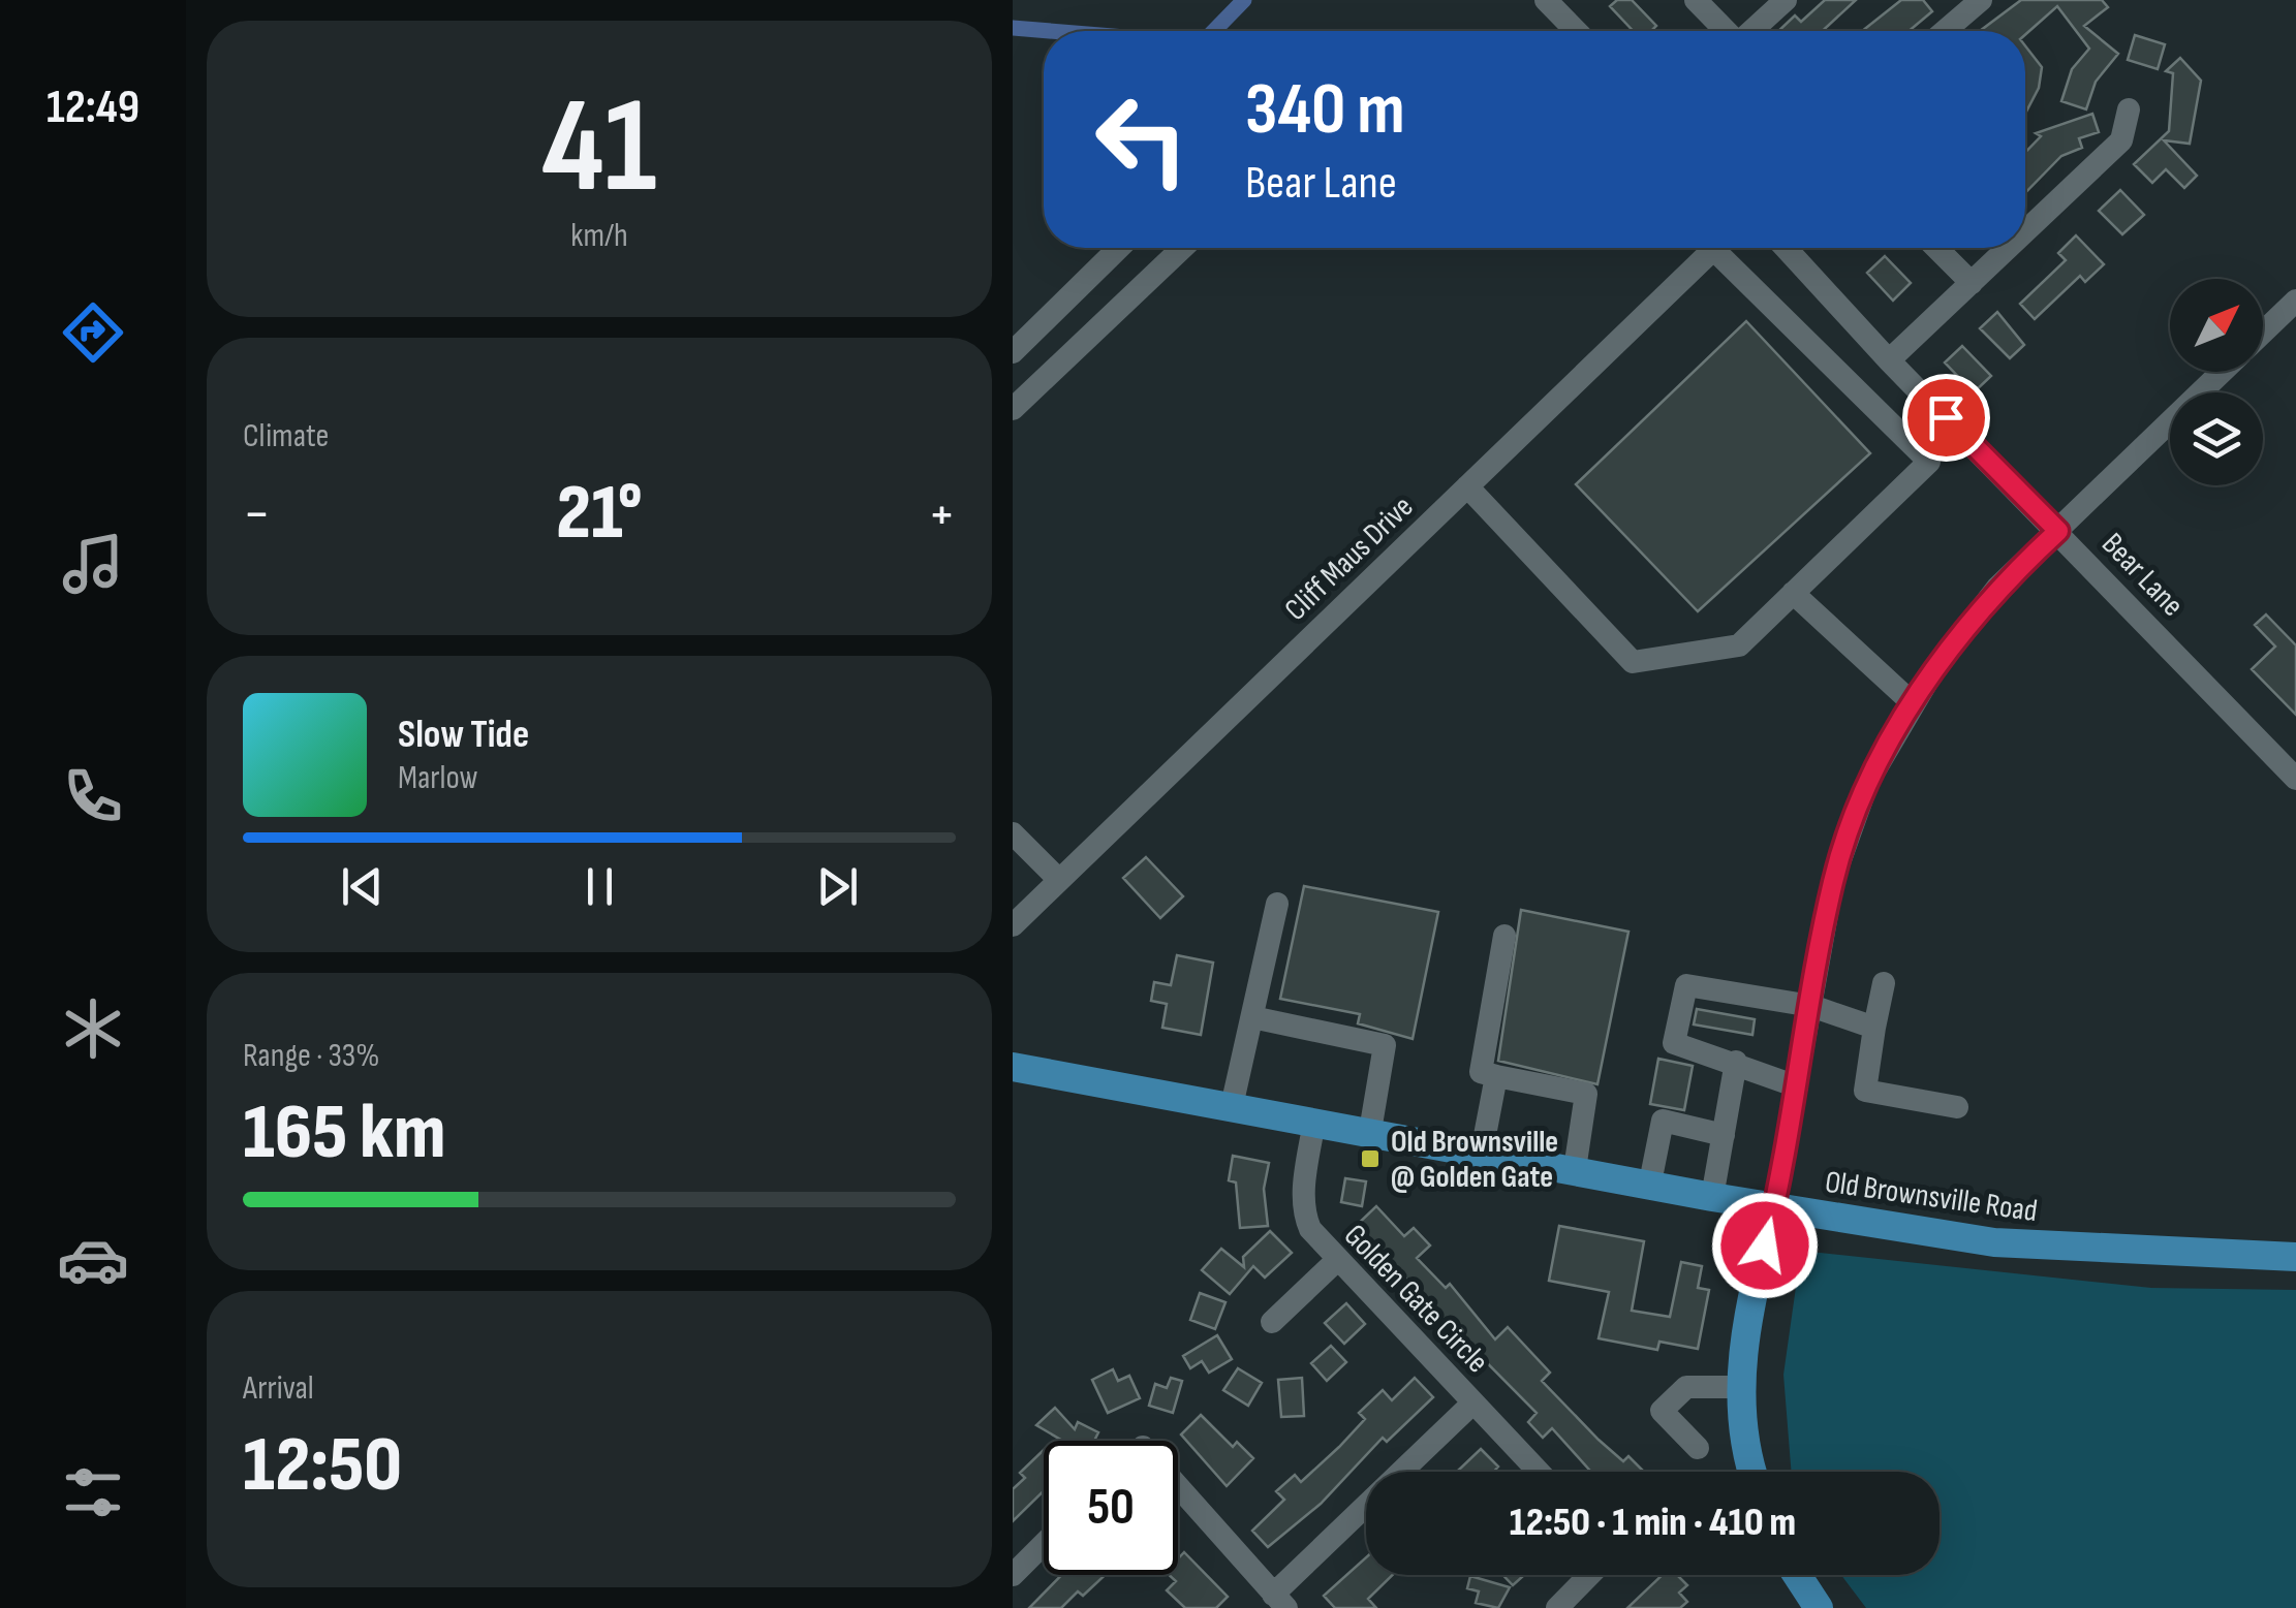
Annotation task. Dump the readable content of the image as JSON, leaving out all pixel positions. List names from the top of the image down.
{
  "streets": {
    "main road": ["Old Brownsville Road"],
    "street": ["Cliff Maus Drive", "Bear Lane", "Golden Gate Circle"]
  },
  "crossings": [
    ["Old Brownsville Road", "Golden Gate Circle"]
  ],
  "places": {
    "transit": ["Old Brownsville @ Golden Gate"]
  },
  "north": "top right",
  "page": {
    "tabs": "12:49",
    "tile": [
      ["41", "km/h"],
      "Climate",
      ["Range · 33%", "165 km"],
      ["Arrival", "12:50"]
    ],
    "turn": ["340 m", "Bear Lane"],
    "heat": ["−", "21°", "+"],
    "song": ["Slow Tide", "Marlow"],
    "limit": "50",
    "trip": "12:50 · 1 min · 410 m"
  }
}
